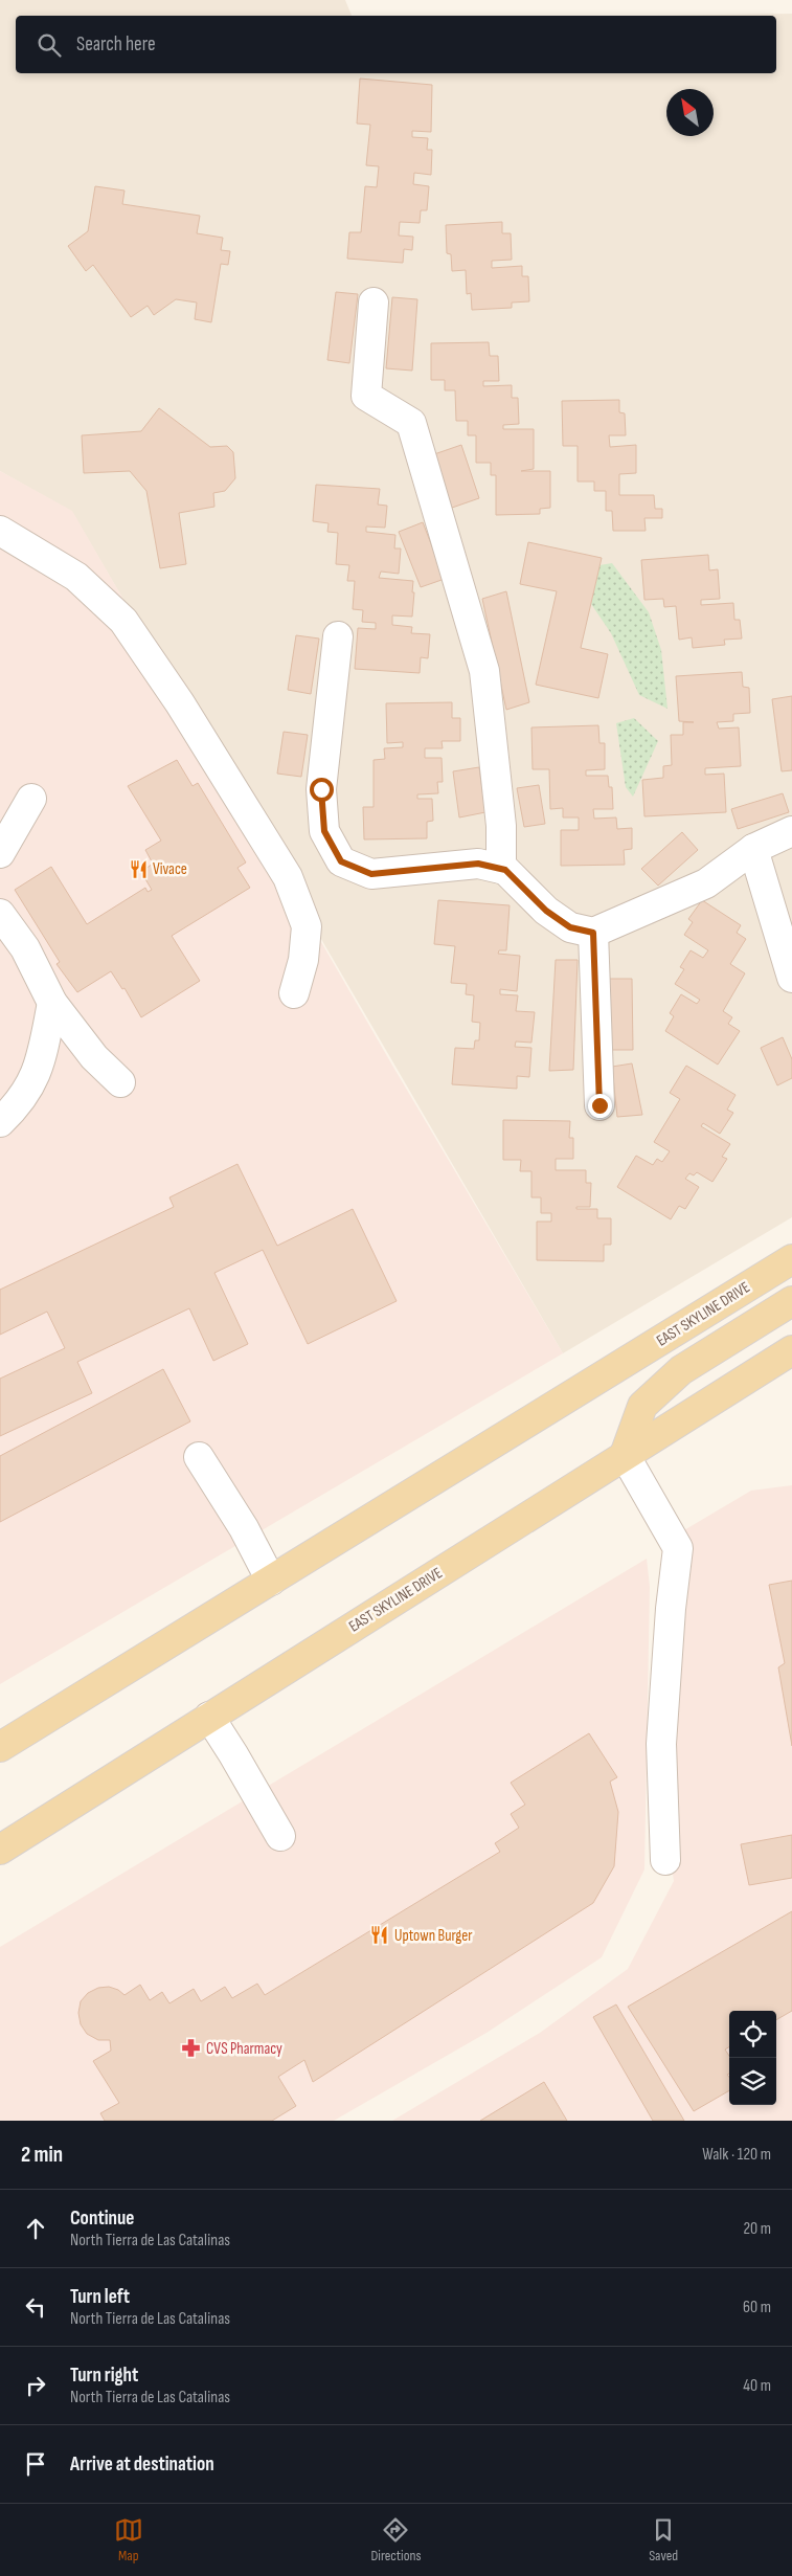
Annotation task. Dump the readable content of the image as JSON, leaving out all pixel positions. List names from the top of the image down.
{
  "streets": {
    "main road": ["EAST SKYLINE DRIVE"]
  },
  "places": {
    "restaurant": ["Vivace", "Uptown Burger"],
    "pharmacy": ["CVS Pharmacy"]
  },
  "north": "top left",
  "page": {
    "search": "Search here",
    "heading": ["2 min", "Walk · 120 m"],
    "list": [
      ["Continue", "North Tierra de Las Catalinas", "20 m"],
      ["Turn left", "North Tierra de Las Catalinas", "60 m"],
      ["Turn right", "North Tierra de Las Catalinas", "40 m"],
      "Arrive at destination"
    ],
    "nav": ["Map", "Directions", "Saved"]
  }
}
